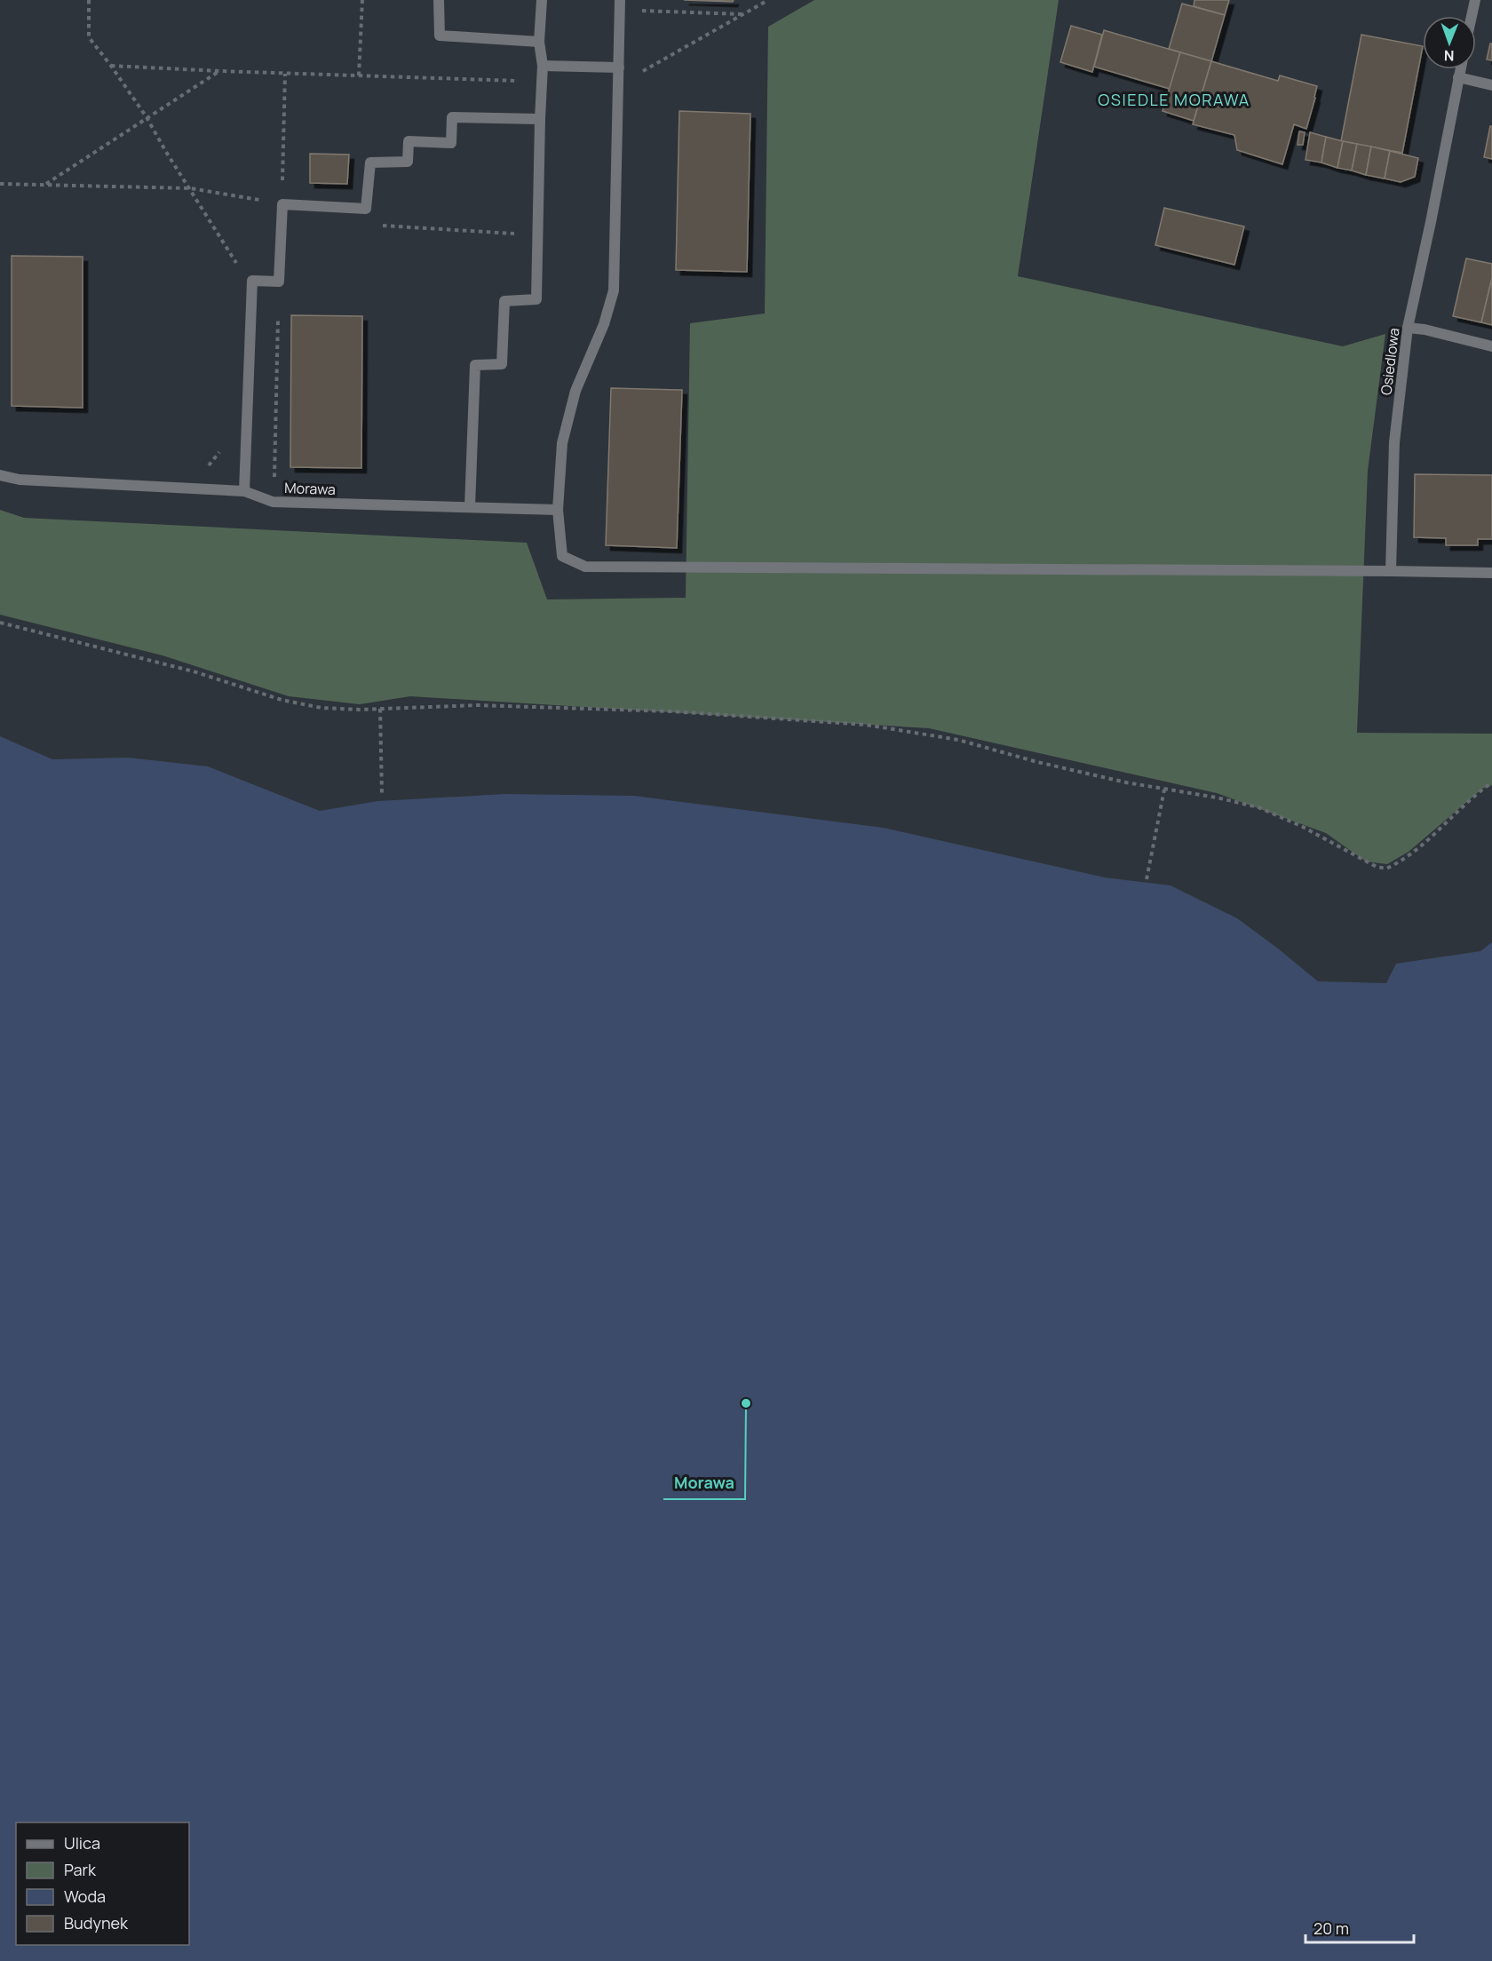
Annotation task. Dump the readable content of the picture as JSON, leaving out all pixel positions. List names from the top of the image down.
{
  "streets": {
    "street": ["Osiedlowa", "Morawa"]
  },
  "districts": ["OSIEDLE MORAWA"],
  "places": ["Morawa"],
  "legend": [
    "Ulica",
    "Park",
    "Woda",
    "Budynek"
  ],
  "scale_bar": "20 m",
  "north": "bottom"
}
